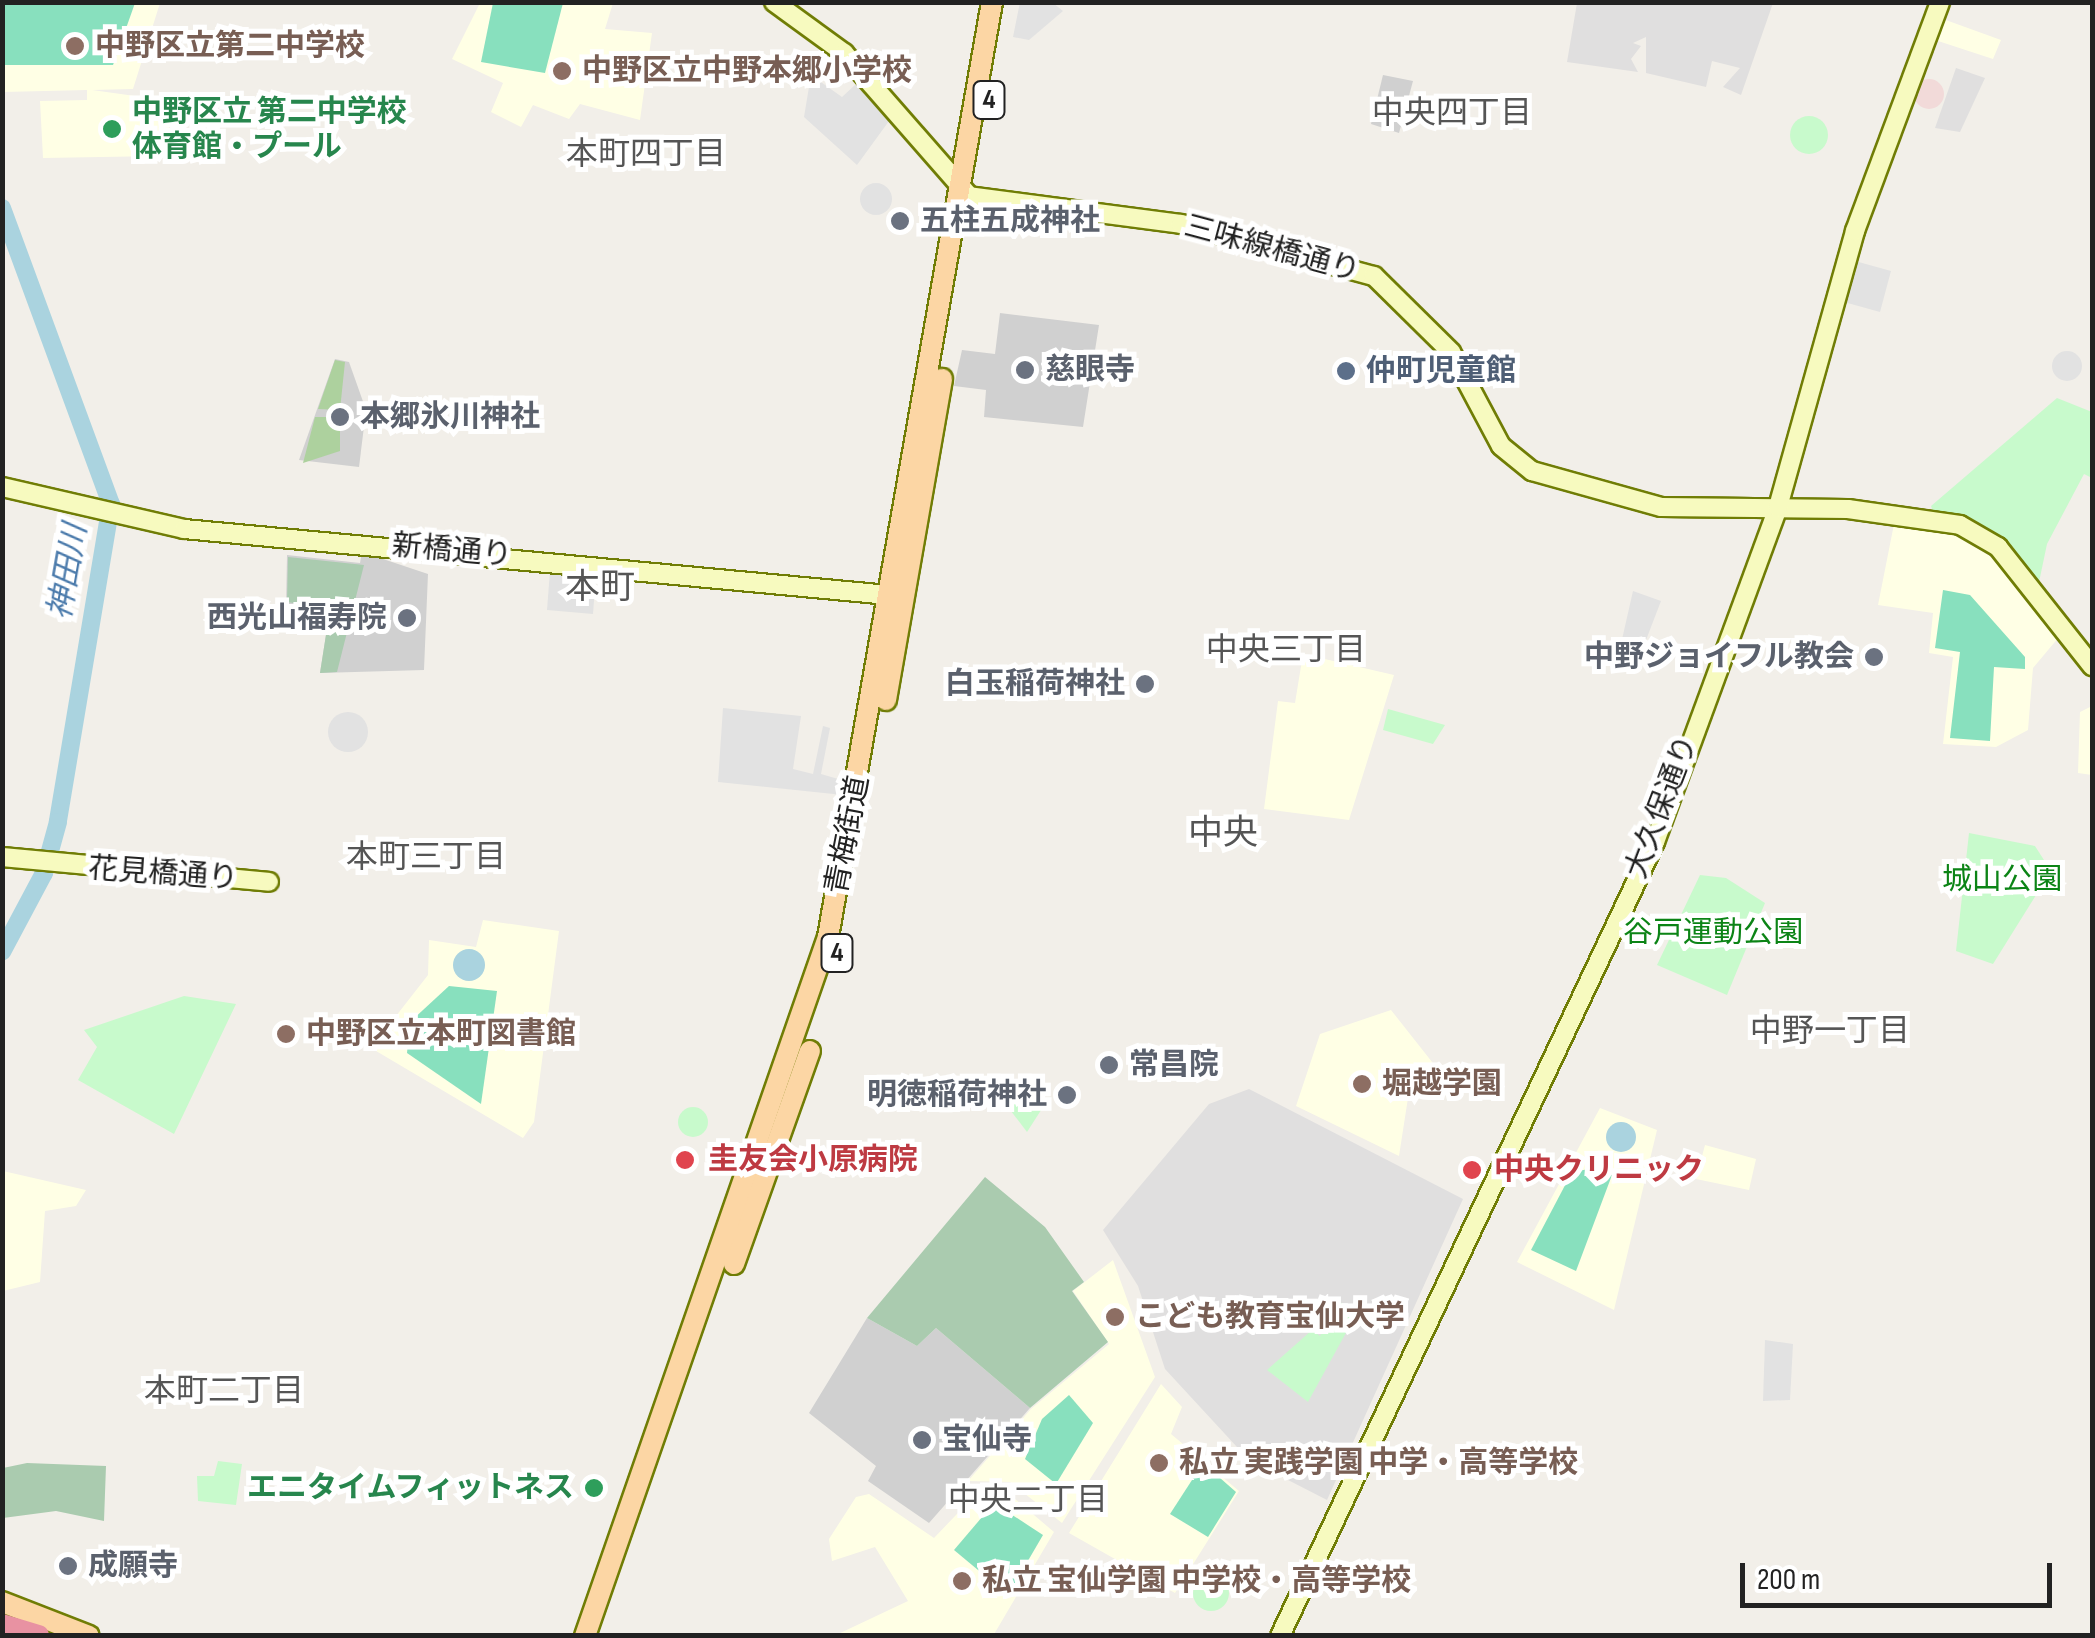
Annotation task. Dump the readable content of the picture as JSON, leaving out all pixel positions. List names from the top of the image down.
{
  "streets": {
    "main road": ["4", "青梅街道"],
    "street": [
      "三味線橋通り",
      "新橋通り",
      "大久保通り",
      "花見橋通り"
    ]
  },
  "crossings": [
    ["三味線橋通り", "大久保通り"],
    ["三味線橋通り", "青梅街道"],
    ["新橋通り", "青梅街道"]
  ],
  "districts": [
    "中央四丁目",
    "本町四丁目",
    "本町",
    "中央三丁目",
    "中央",
    "本町三丁目",
    "中野一丁目",
    "本町二丁目",
    "中央二丁目"
  ],
  "water": ["神田川"],
  "parks": ["城山公園", "谷戸運動公園"],
  "places": [
    "中野区立第二中学校",
    "中野区立中野本郷小学校",
    "中野区立 第二中学校 体育館・プール",
    "五柱五成神社",
    "慈眼寺",
    "仲町児童館",
    "本郷氷川神社",
    "西光山福寿院",
    "中野ジョイフル教会",
    "白玉稲荷神社",
    "中野区立本町図書館",
    "常昌院",
    "堀越学園",
    "明徳稲荷神社",
    "圭友会小原病院",
    "中央クリニック",
    "こども教育宝仙大学",
    "宝仙寺",
    "私立 実践学園 中学・高等学校",
    "エニタイムフィットネス",
    "成願寺",
    "私立 宝仙学園 中学校・高等学校"
  ],
  "scale_bar": "200 m"
}
